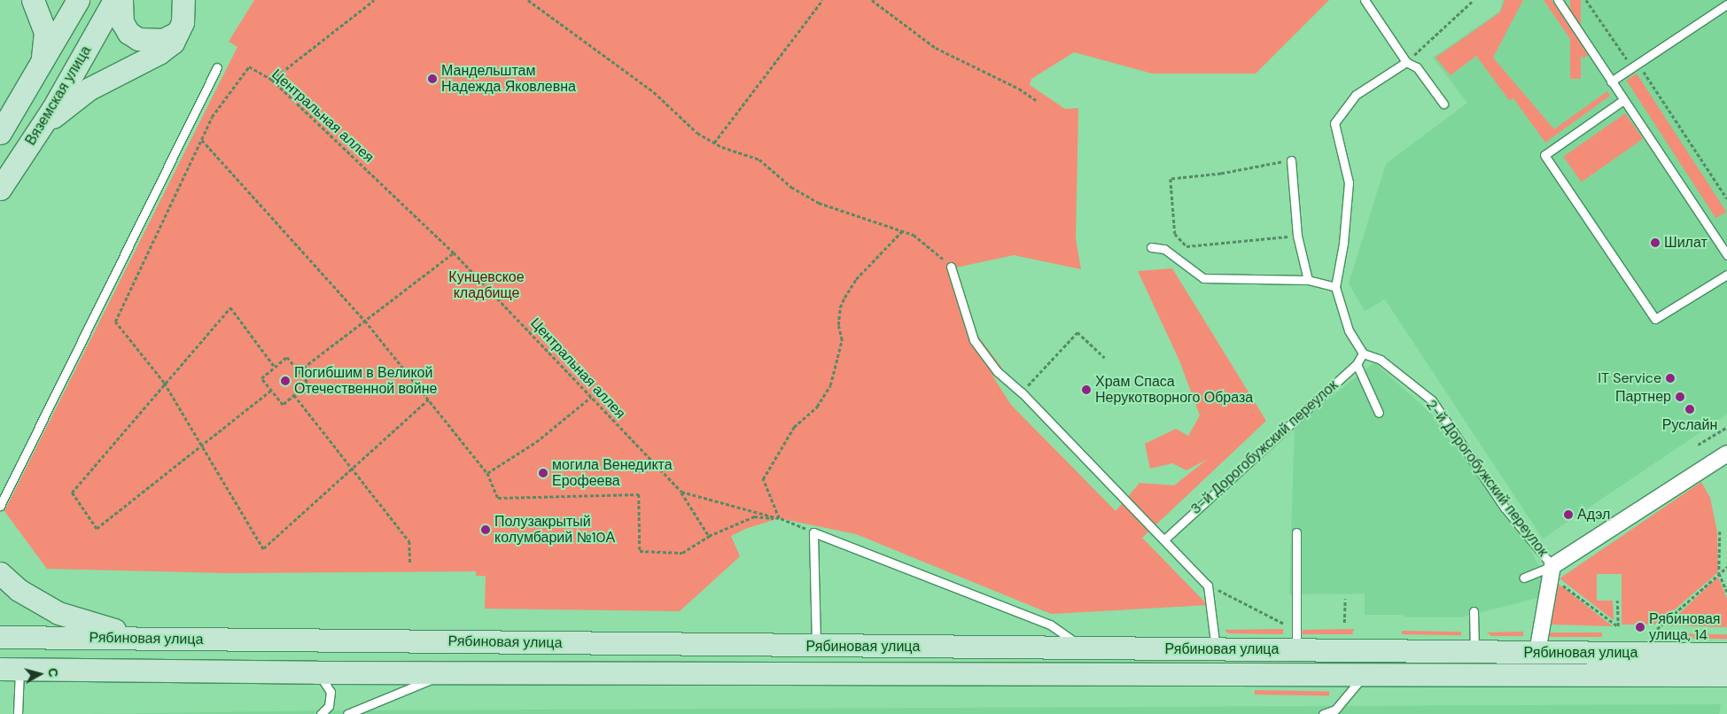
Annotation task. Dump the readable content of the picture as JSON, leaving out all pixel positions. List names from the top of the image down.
{
  "streets": {
    "main road": ["Вяземская улица", "Рябиновая улица"],
    "lane": ["3-й Дорогобужский переулок", "2-й Дорогобужский переулок"],
    "path": ["Центральная аллея"]
  },
  "crossings": [
    ["3-й Дорогобужский переулок", "2-й Дорогобужский переулок"]
  ],
  "parks": ["Кунцевское кладбище"],
  "places": [
    "Мандельштам Надежда Яковлевна",
    "Шилат",
    "IT Service",
    "Погибшим в Великой Отечественной войне",
    "Храм Спаса Нерукотворного Образа",
    "Партнер",
    "Руслайн",
    "могила Венедикта Ерофеева",
    "Адэл",
    "Полузакрытый колумбарий №10А",
    "Рябиновая улица, 14"
  ],
  "north": "right"
}
